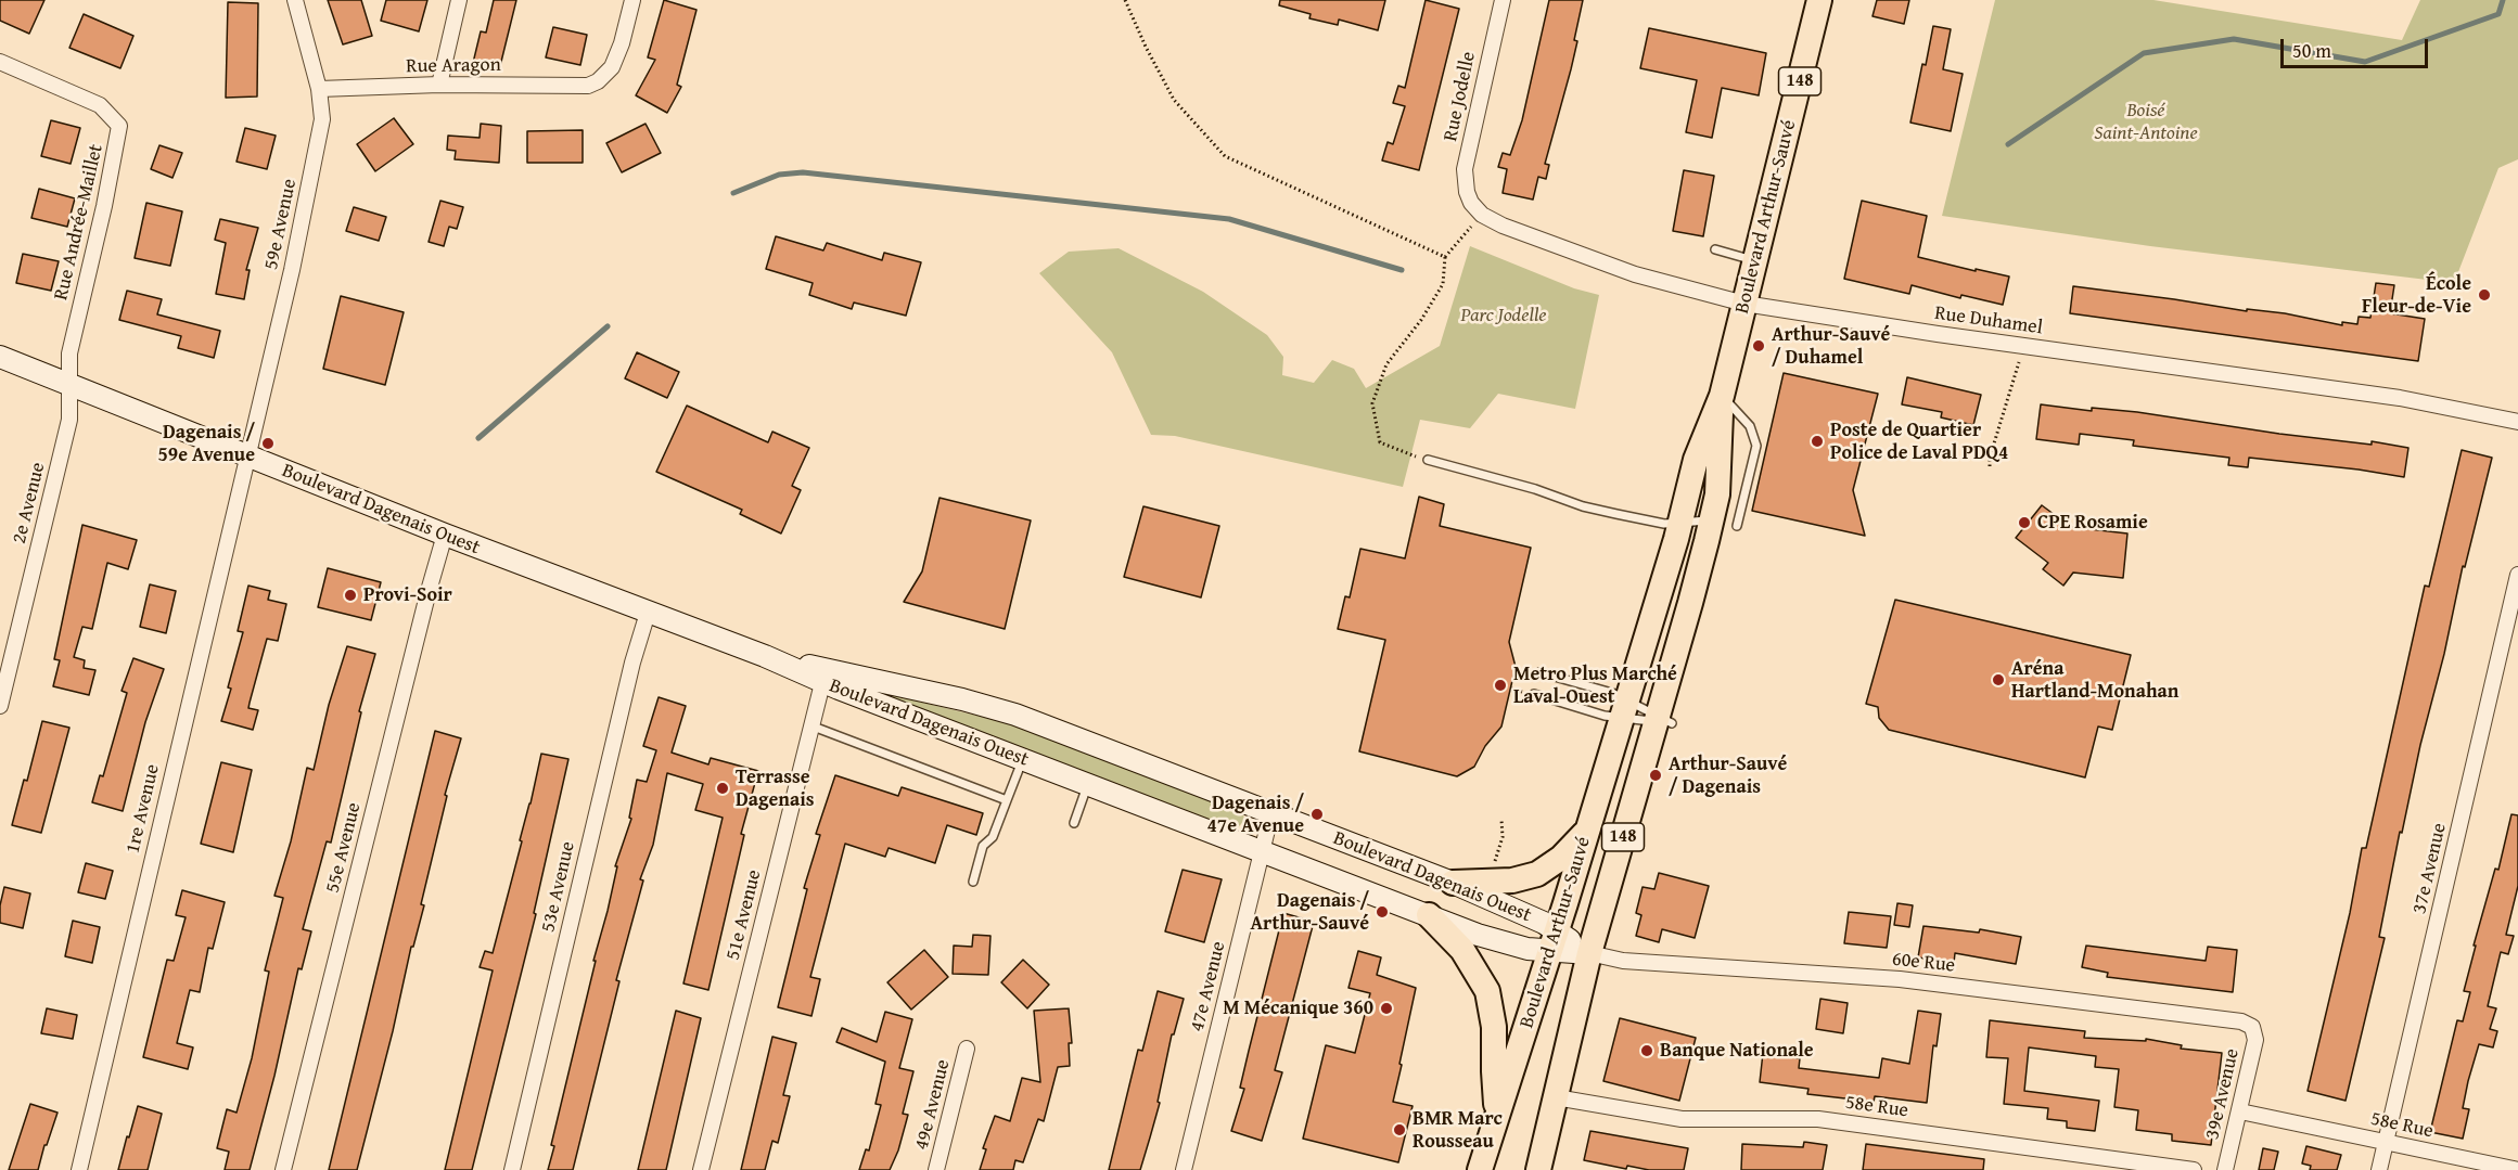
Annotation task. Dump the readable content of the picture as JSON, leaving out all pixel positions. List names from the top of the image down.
{
  "streets": {
    "main road": ["148", "Boulevard Arthur-Sauvé", "Boulevard Dagenais Ouest"],
    "street": [
      "Rue Aragon",
      "Rue Jodelle",
      "Rue Andrée-Maillet",
      "59e Avenue",
      "Rue Duhamel",
      "2e Avenue",
      "1re Avenue",
      "55e Avenue",
      "37e Avenue",
      "53e Avenue",
      "51e Avenue",
      "60e Rue",
      "47e Avenue",
      "39e Avenue",
      "49e Avenue",
      "58e Rue"
    ]
  },
  "crossings": [
    ["Rue Aragon", "59e Avenue"],
    ["Rue Jodelle", "Rue Duhamel"],
    ["Boulevard Arthur-Sauvé", "Rue Duhamel"],
    ["Boulevard Arthur-Sauvé", "Boulevard Dagenais Ouest"],
    ["Boulevard Arthur-Sauvé", "60e Rue"],
    ["Boulevard Arthur-Sauvé", "58e Rue"],
    ["Rue Andrée-Maillet", "2e Avenue"],
    ["Rue Andrée-Maillet", "Boulevard Dagenais Ouest"],
    ["59e Avenue", "Boulevard Dagenais Ouest"],
    ["59e Avenue", "1re Avenue"],
    ["2e Avenue", "Boulevard Dagenais Ouest"],
    ["Boulevard Dagenais Ouest", "1re Avenue"],
    ["Boulevard Dagenais Ouest", "55e Avenue"],
    ["Boulevard Dagenais Ouest", "53e Avenue"],
    ["Boulevard Dagenais Ouest", "51e Avenue"],
    ["Boulevard Dagenais Ouest", "60e Rue"],
    ["Boulevard Dagenais Ouest", "47e Avenue"],
    ["37e Avenue", "58e Rue"],
    ["60e Rue", "39e Avenue"],
    ["39e Avenue", "58e Rue"]
  ],
  "parks": ["Boisé Saint-Antoine", "Parc Jodelle"],
  "places": [
    "École Fleur-de-Vie",
    "Arthur-Sauvé / Duhamel",
    "Poste de Quartier Police de Laval PDQ4",
    "Dagenais / 59e Avenue",
    "CPE Rosamie",
    "Provi-Soir",
    "Aréna Hartland-Monahan",
    "Metro Plus Marché Laval-Ouest",
    "Arthur-Sauvé / Dagenais",
    "Terrasse Dagenais",
    "Dagenais / 47e Avenue",
    "Dagenais / Arthur-Sauvé",
    "M Mécanique 360",
    "Banque Nationale",
    "BMR Marc Rousseau"
  ],
  "scale_bar": "50 m"
}
